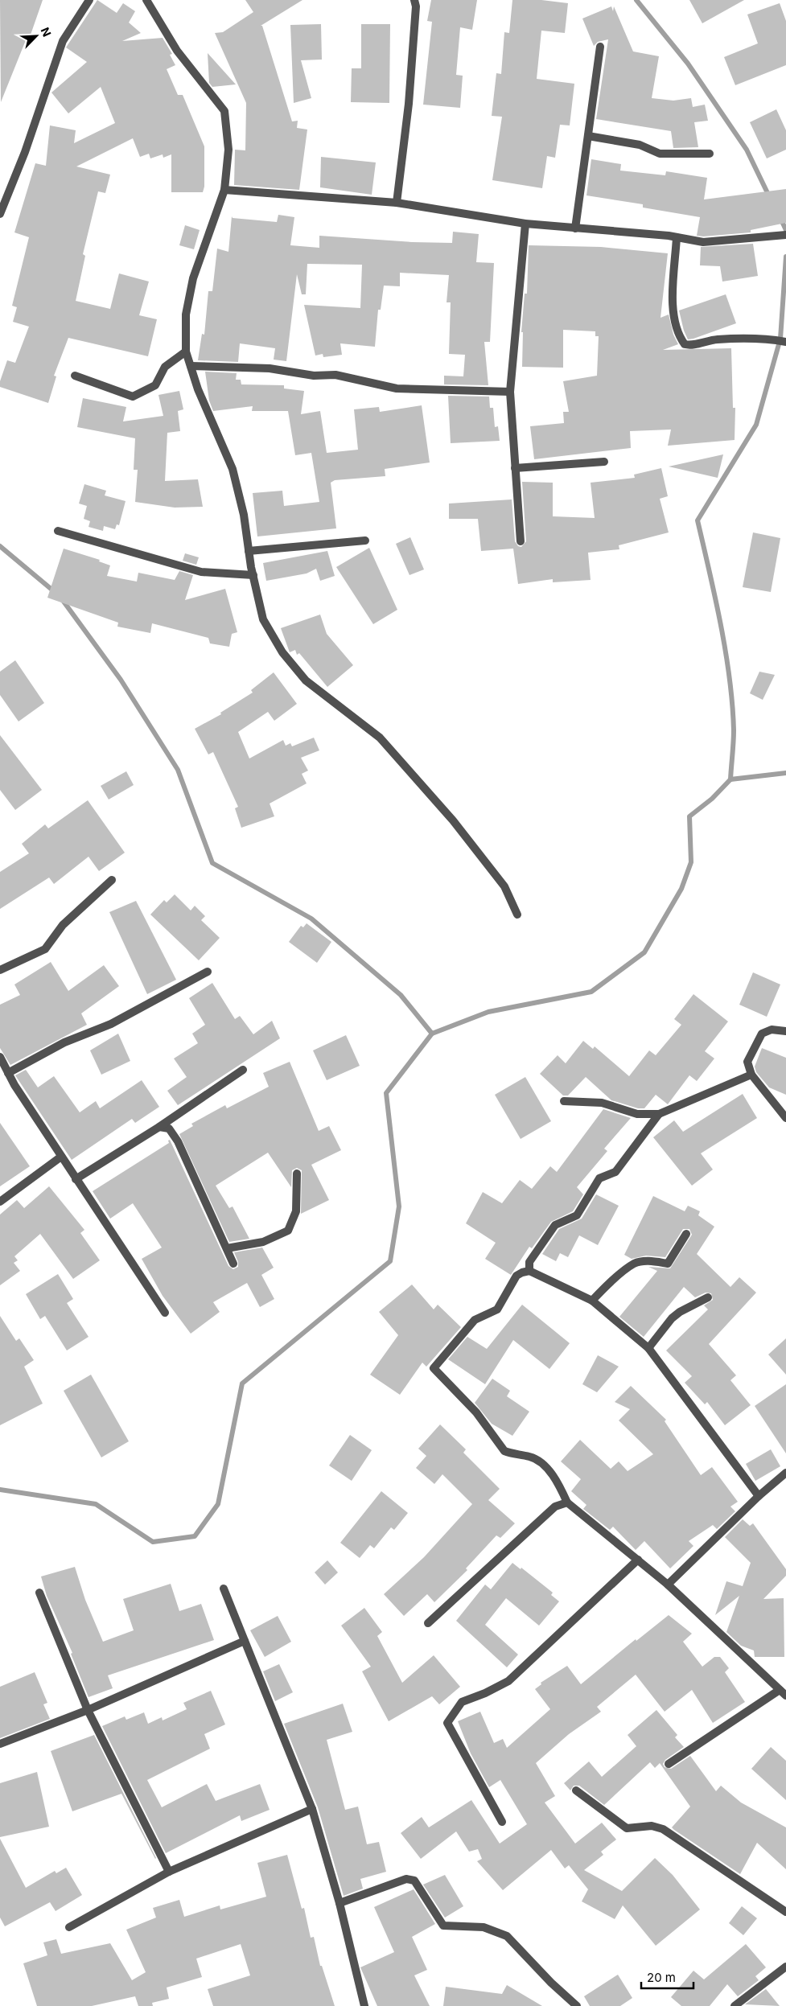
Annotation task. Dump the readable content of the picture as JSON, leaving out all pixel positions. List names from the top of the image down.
{
  "scale_bar": "20 m",
  "north": "top right"
}
